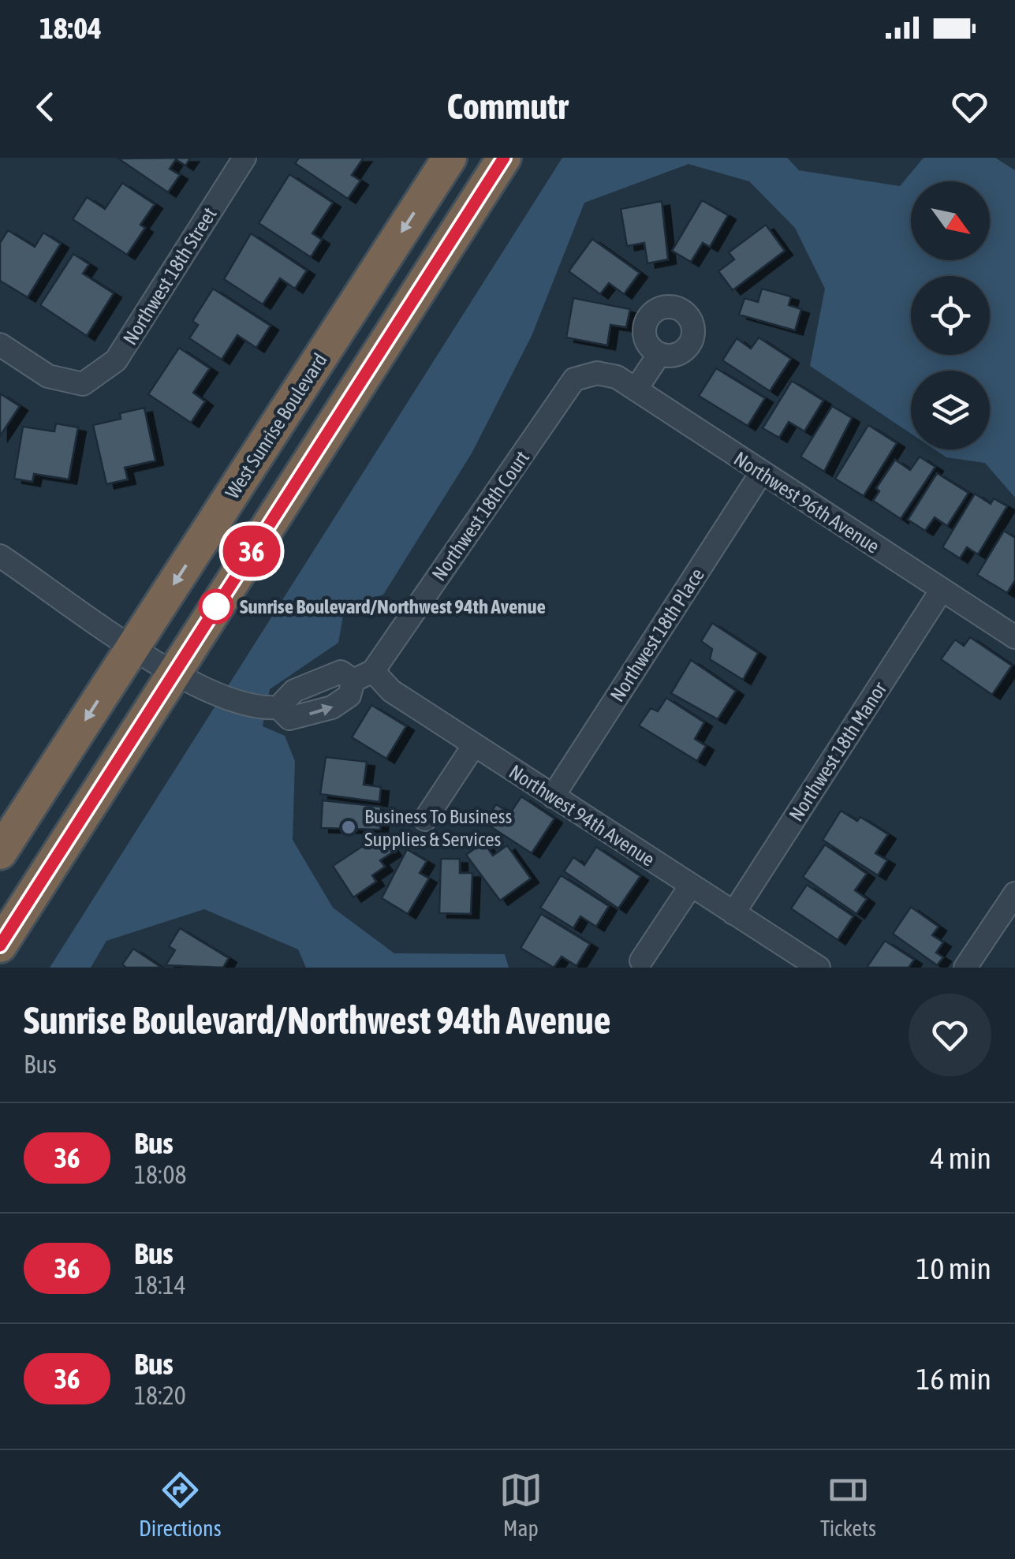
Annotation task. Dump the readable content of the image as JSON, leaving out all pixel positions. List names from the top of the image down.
{
  "streets": {
    "highway": ["West Sunrise Boulevard"],
    "street": [
      "Northwest 18th Street",
      "Northwest 96th Avenue",
      "Northwest 18th Court",
      "Northwest 18th Place",
      "Northwest 18th Manor",
      "Northwest 94th Avenue"
    ]
  },
  "crossings": [
    ["Northwest 96th Avenue", "Northwest 18th Court"],
    ["Northwest 96th Avenue", "Northwest 18th Place"],
    ["Northwest 96th Avenue", "Northwest 18th Manor"],
    ["Northwest 18th Court", "Northwest 94th Avenue"],
    ["Northwest 18th Place", "Northwest 94th Avenue"],
    ["Northwest 18th Manor", "Northwest 94th Avenue"]
  ],
  "places": ["Sunrise Boulevard/Northwest 94th Avenue", "Business To Business Supplies & Services"],
  "lines": ["bus line 36"],
  "north": "bottom right",
  "page": {
    "status": "18:04",
    "header": "Commutr",
    "on_map": "36",
    "heading": ["Sunrise Boulevard/Northwest 94th Avenue", "Bus"],
    "list": [
      {
        "mark": "36",
        "name": "Bus",
        "note": "18:08",
        "value": "4 min"
      },
      {
        "mark": "36",
        "name": "Bus",
        "note": "18:14",
        "value": "10 min"
      },
      {
        "mark": "36",
        "name": "Bus",
        "note": "18:20",
        "value": "16 min"
      }
    ],
    "tabs": ["Directions", "Map", "Tickets"]
  }
}
